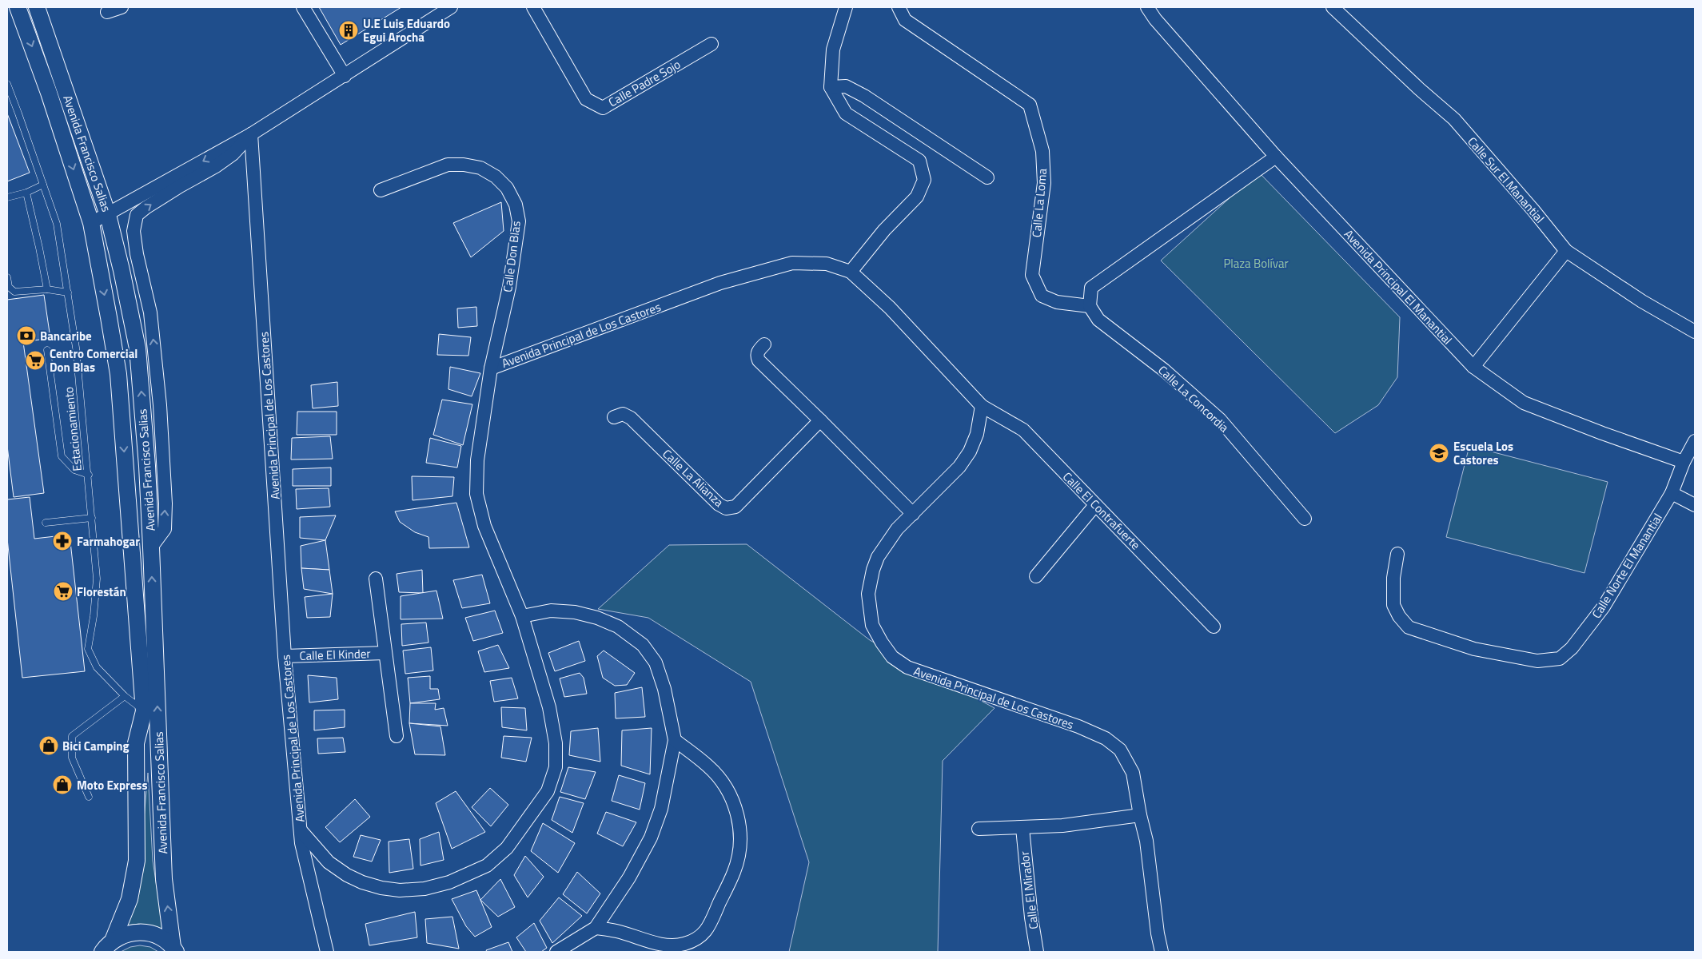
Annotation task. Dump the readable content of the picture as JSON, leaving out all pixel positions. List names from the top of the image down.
{
  "streets": {
    "street": [
      "Calle Padre Sojo",
      "Avenida Francisco Salias",
      "Calle Sur El Manantial",
      "Calle La Loma",
      "Calle Don Blas",
      "Avenida Principal El Manantial",
      "Avenida Principal de Los Castores",
      "Calle La Concordia",
      "Calle La Alianza",
      "Calle El Contrafuerte",
      "Calle Norte El Manantial",
      "Calle El Kinder",
      "Calle El Mirador"
    ],
    "lane": ["Estacionamiento"]
  },
  "crossings": [
    ["Avenida Francisco Salias", "Estacionamiento"],
    ["Calle La Loma", "Calle La Concordia"],
    ["Calle Don Blas", "Avenida Principal de Los Castores"],
    ["Avenida Principal de Los Castores", "Calle El Contrafuerte"],
    ["Avenida Principal de Los Castores", "Calle El Kinder"]
  ],
  "parks": ["Plaza Bolívar"],
  "places": {
    "building": ["U.E Luis Eduardo Egui Arocha"],
    "bank": ["Bancaribe"],
    "supermarket": ["Centro Comercial Don Blas", "Florestán"],
    "school or university": ["Escuela Los Castores"],
    "pharmacy": ["Farmahogar"],
    "shop": ["Bici Camping", "Moto Express"]
  }
}
